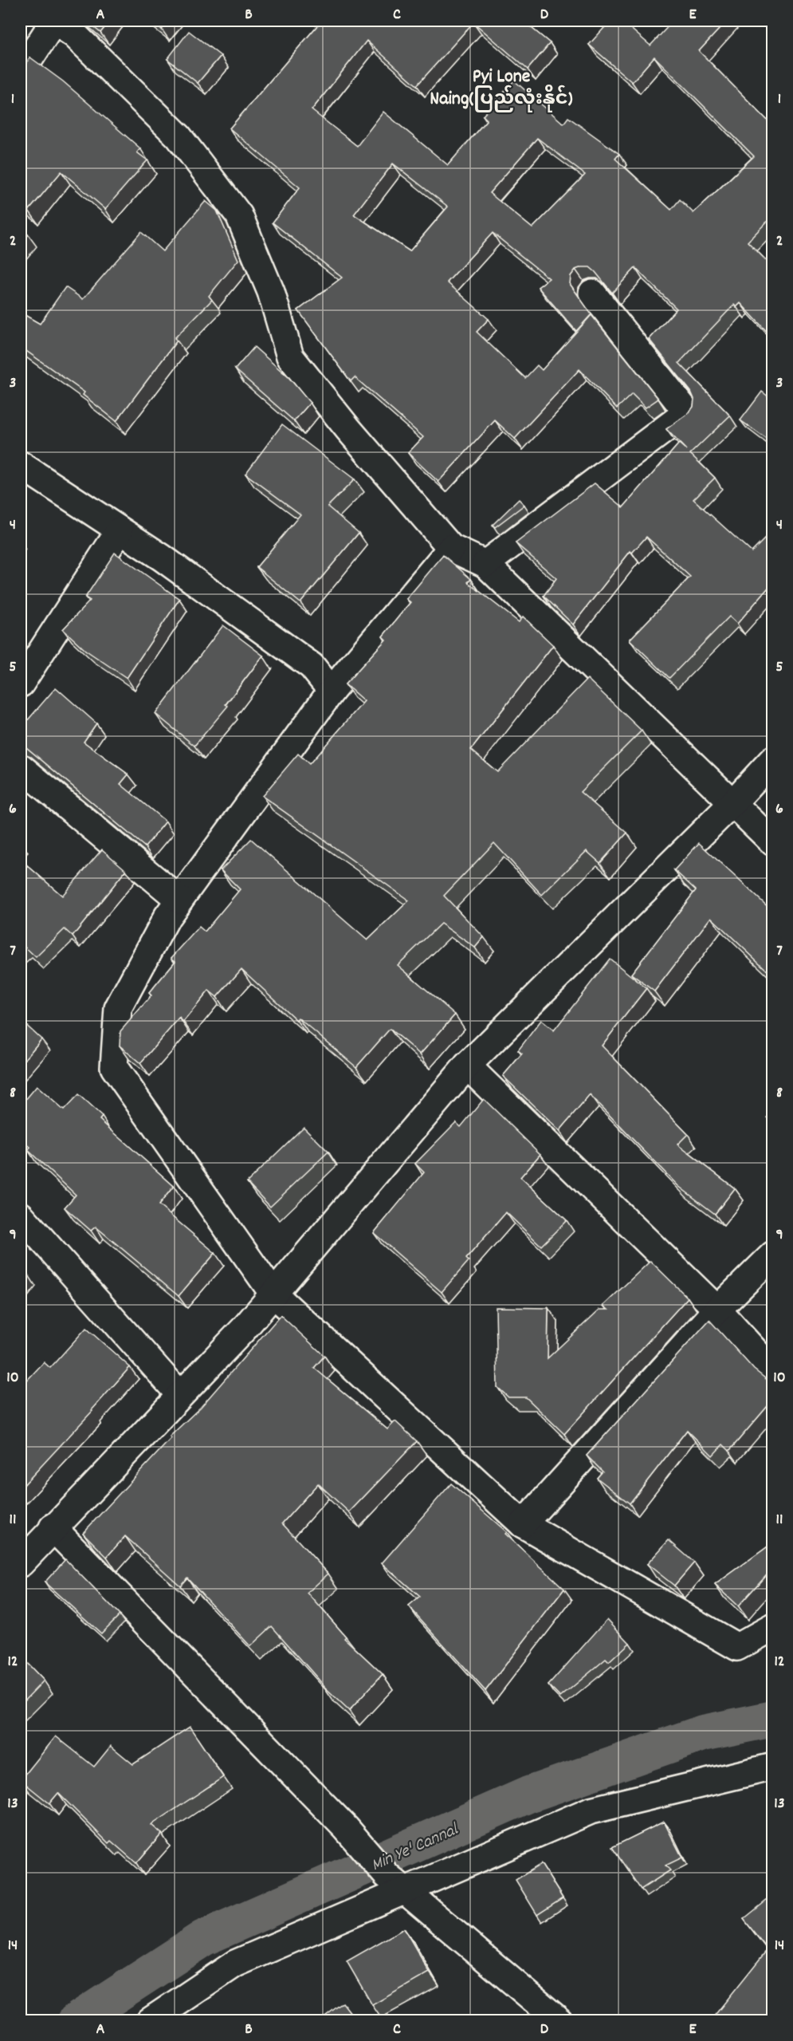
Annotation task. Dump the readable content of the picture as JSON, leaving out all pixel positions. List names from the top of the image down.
{
  "districts": ["Pyi Lone Naing(ပြည်လုံးနိုင်)"],
  "water": ["Min Ye' Cannal"],
  "grid": {
    "columns": [
      "A",
      "B",
      "C",
      "D",
      "E"
    ],
    "rows": [
      "1",
      "2",
      "3",
      "4",
      "5",
      "6",
      "7",
      "8",
      "9",
      "10",
      "11",
      "12",
      "13",
      "14"
    ]
  }
}
